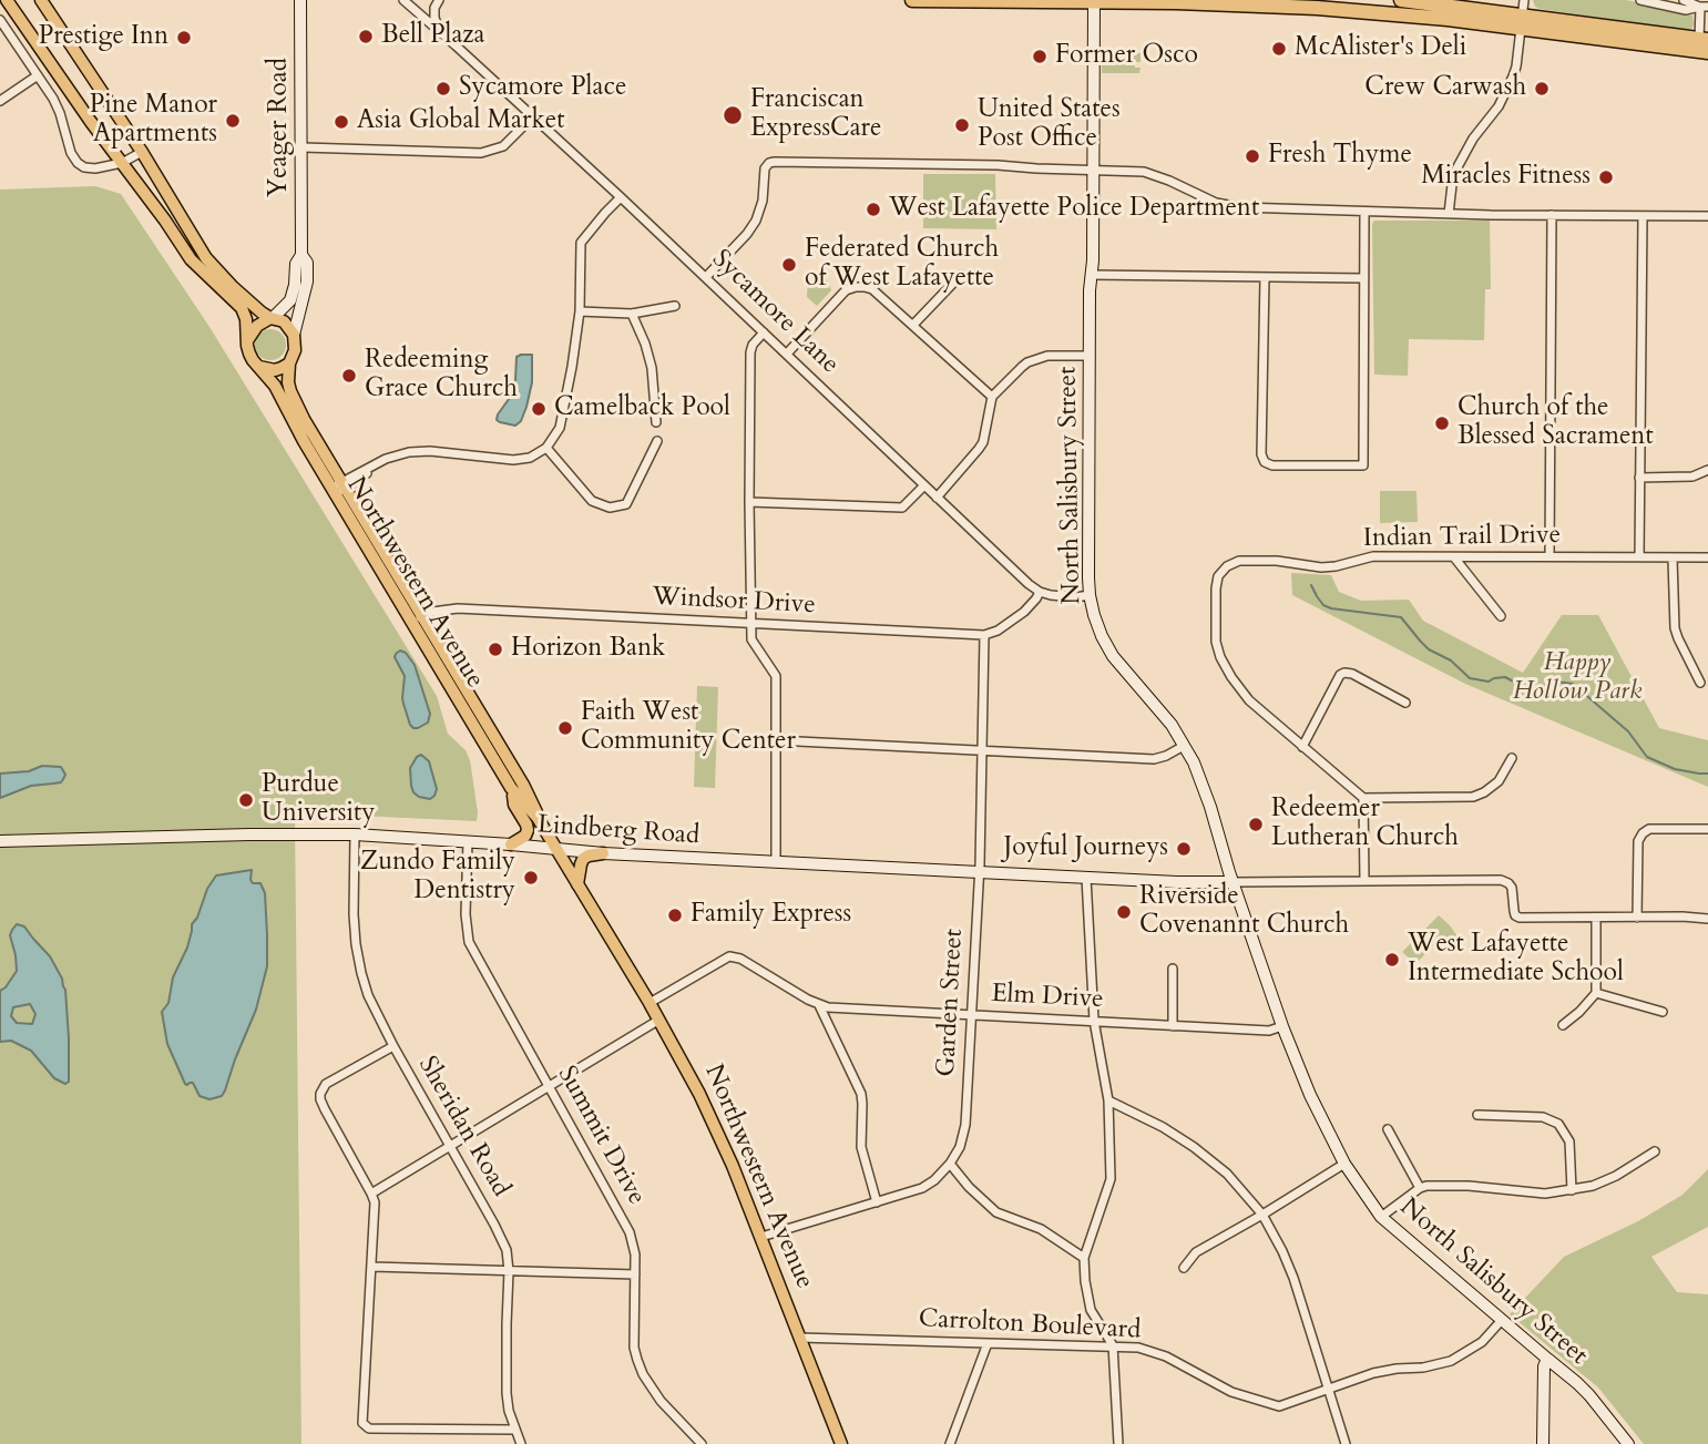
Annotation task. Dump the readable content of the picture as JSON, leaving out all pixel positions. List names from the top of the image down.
{
  "streets": {
    "main road": ["Northwestern Avenue"],
    "street": [
      "Yeager Road",
      "Sycamore Lane",
      "North Salisbury Street",
      "Indian Trail Drive",
      "Windsor Drive",
      "Lindberg Road",
      "Elm Drive",
      "Garden Street",
      "Sheridan Road",
      "Summit Drive",
      "Carrolton Boulevard"
    ]
  },
  "crossings": [
    ["Yeager Road", "Northwestern Avenue"],
    ["North Salisbury Street", "Lindberg Road"],
    ["North Salisbury Street", "Elm Drive"],
    ["North Salisbury Street", "Carrolton Boulevard"],
    ["Northwestern Avenue", "Windsor Drive"],
    ["Northwestern Avenue", "Lindberg Road"],
    ["Northwestern Avenue", "Elm Drive"],
    ["Northwestern Avenue", "Garden Street"],
    ["Northwestern Avenue", "Carrolton Boulevard"],
    ["Windsor Drive", "Garden Street"],
    ["Lindberg Road", "Garden Street"],
    ["Lindberg Road", "Sheridan Road"],
    ["Lindberg Road", "Summit Drive"],
    ["Elm Drive", "Garden Street"]
  ],
  "parks": ["Happy Hollow Park"],
  "places": [
    "Bell Plaza",
    "Prestige Inn",
    "McAlister's Deli",
    "Former Osco",
    "Sycamore Place",
    "Crew Carwash",
    "Franciscan ExpressCare",
    "Pine Manor Apartments",
    "Asia Global Market",
    "United States Post Office",
    "Fresh Thyme",
    "Miracles Fitness",
    "West Lafayette Police Department",
    "Federated Church of West Lafayette",
    "Redeeming Grace Church",
    "Camelback Pool",
    "Church of the Blessed Sacrament",
    "Horizon Bank",
    "Faith West Community Center",
    "Purdue University",
    "Redeemer Lutheran Church",
    "Joyful Journeys",
    "Zundo Family Dentistry",
    "Riverside Covenannt Church",
    "Family Express",
    "West Lafayette Intermediate School"
  ]
}
